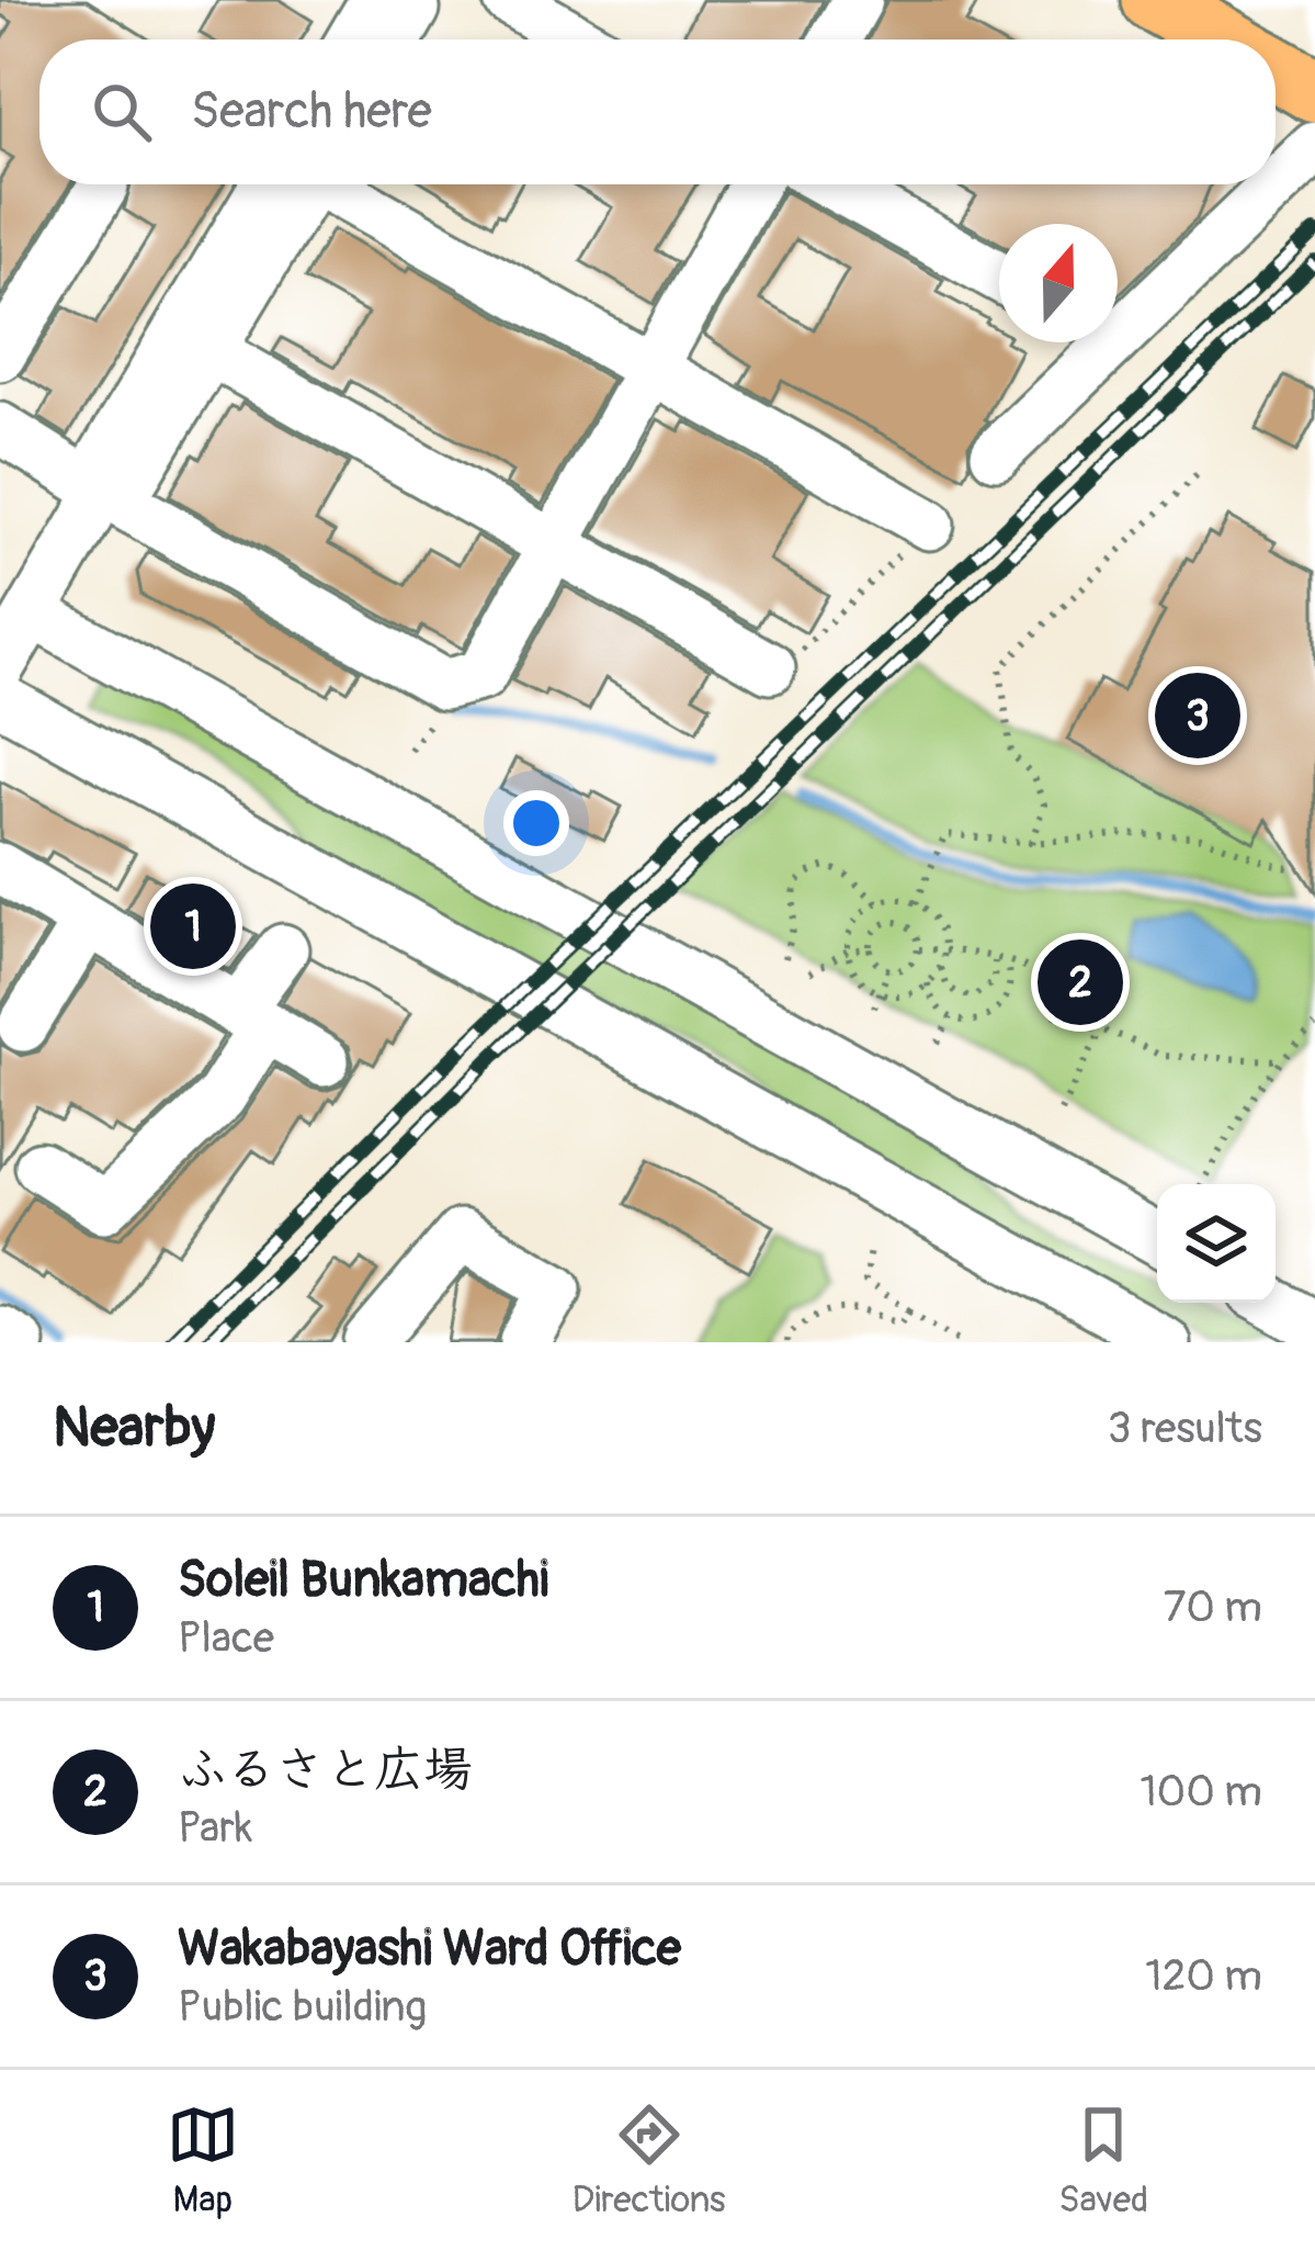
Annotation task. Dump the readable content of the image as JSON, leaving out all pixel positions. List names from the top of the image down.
{
  "north": "top",
  "page": {
    "search": "Search here",
    "pins": ["3", "1", "2"],
    "heading": ["Nearby", "3 results"],
    "list": [
      {
        "mark": "1",
        "name": "Soleil Bunkamachi",
        "note": "Place",
        "value": "70 m"
      },
      {
        "mark": "2",
        "name": "ふるさと広場",
        "note": "Park",
        "value": "100 m"
      },
      {
        "mark": "3",
        "name": "Wakabayashi Ward Office",
        "note": "Public building",
        "value": "120 m"
      }
    ],
    "nav": ["Map", "Directions", "Saved"]
  }
}
